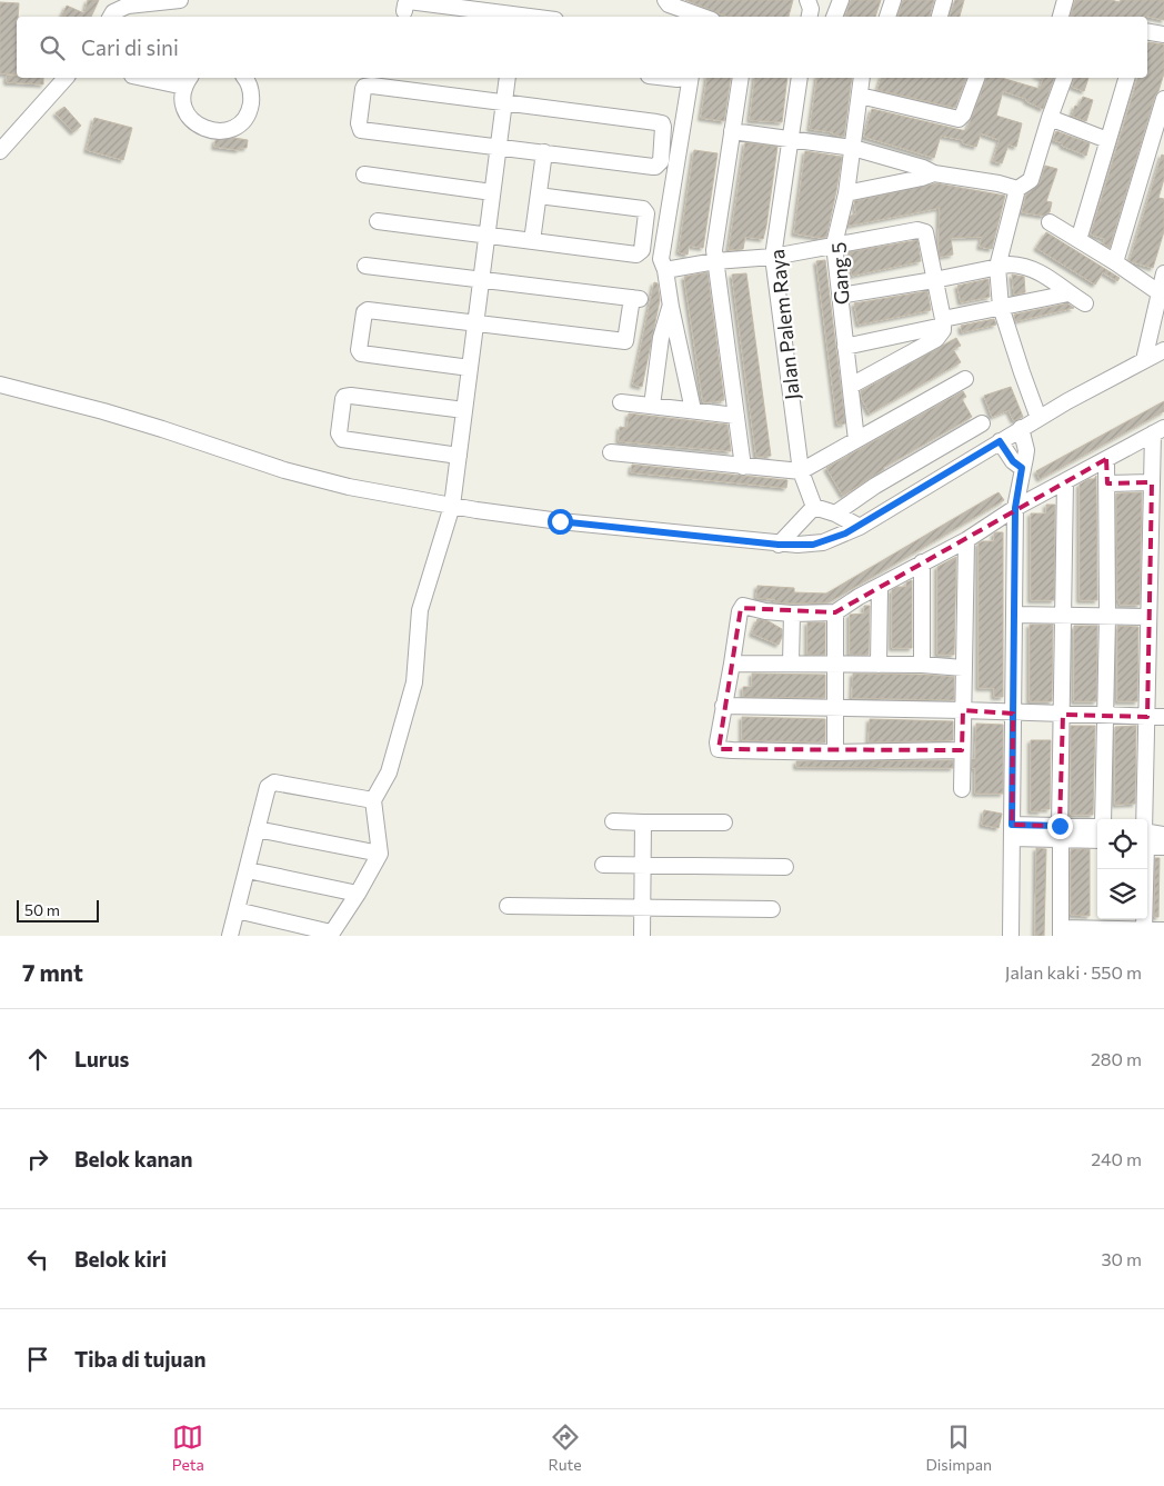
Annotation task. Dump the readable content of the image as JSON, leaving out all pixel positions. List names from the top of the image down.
{
  "streets": {
    "street": ["Gang 5", "Jalan Palem Raya"]
  },
  "scale_bar": "50 m",
  "page": {
    "search": "Cari di sini",
    "scale": "50 m",
    "heading": ["7 mnt", "Jalan kaki · 550 m"],
    "list": [
      ["Lurus", "280 m"],
      ["Belok kanan", "240 m"],
      ["Belok kiri", "30 m"],
      "Tiba di tujuan"
    ],
    "nav": ["Peta", "Rute", "Disimpan"]
  }
}
